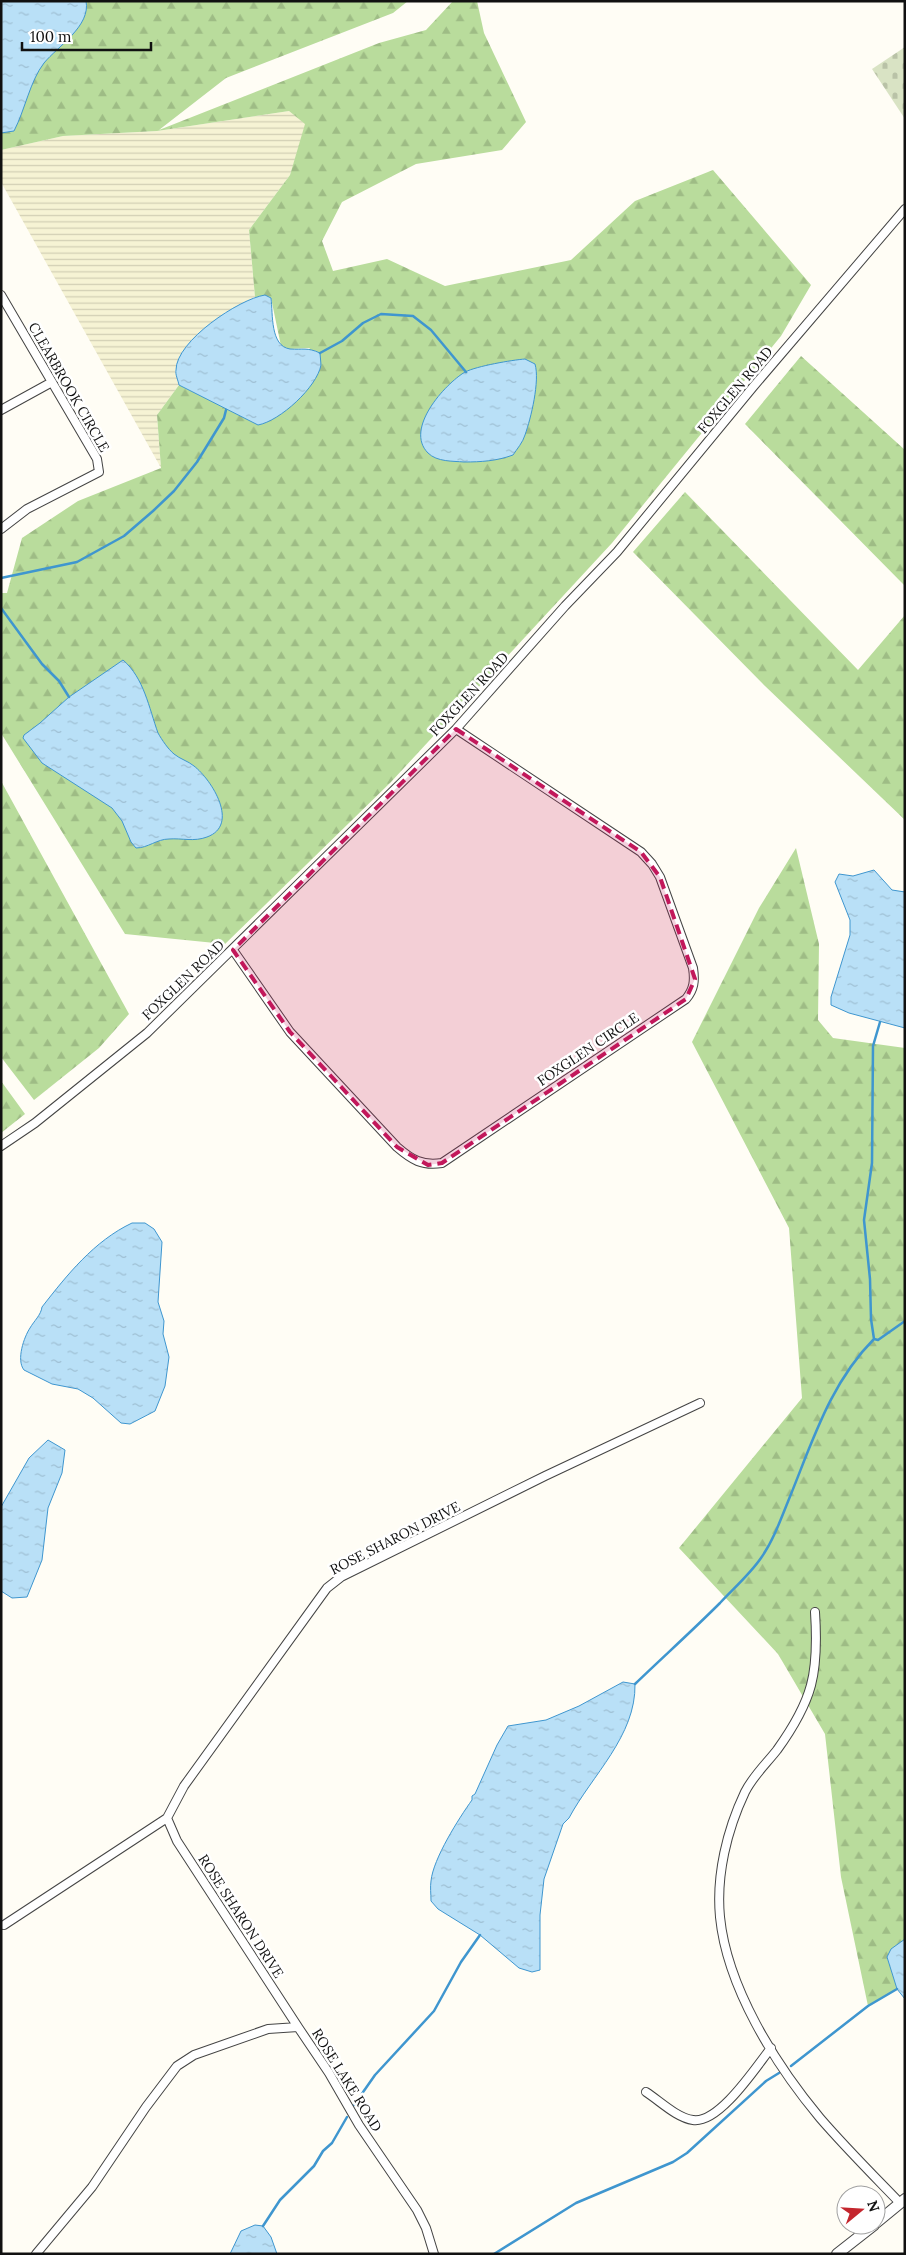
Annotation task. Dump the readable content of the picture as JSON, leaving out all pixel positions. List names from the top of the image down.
{
  "streets": {
    "street": [
      "CLEARBROOK CIRCLE",
      "FOXGLEN ROAD",
      "FOXGLEN CIRCLE",
      "ROSE SHARON DRIVE",
      "ROSE LAKE ROAD"
    ]
  },
  "crossings": [
    ["FOXGLEN ROAD", "FOXGLEN CIRCLE"],
    ["ROSE SHARON DRIVE", "ROSE LAKE ROAD"]
  ],
  "scale_bar": "100 m",
  "north": "right"
}
